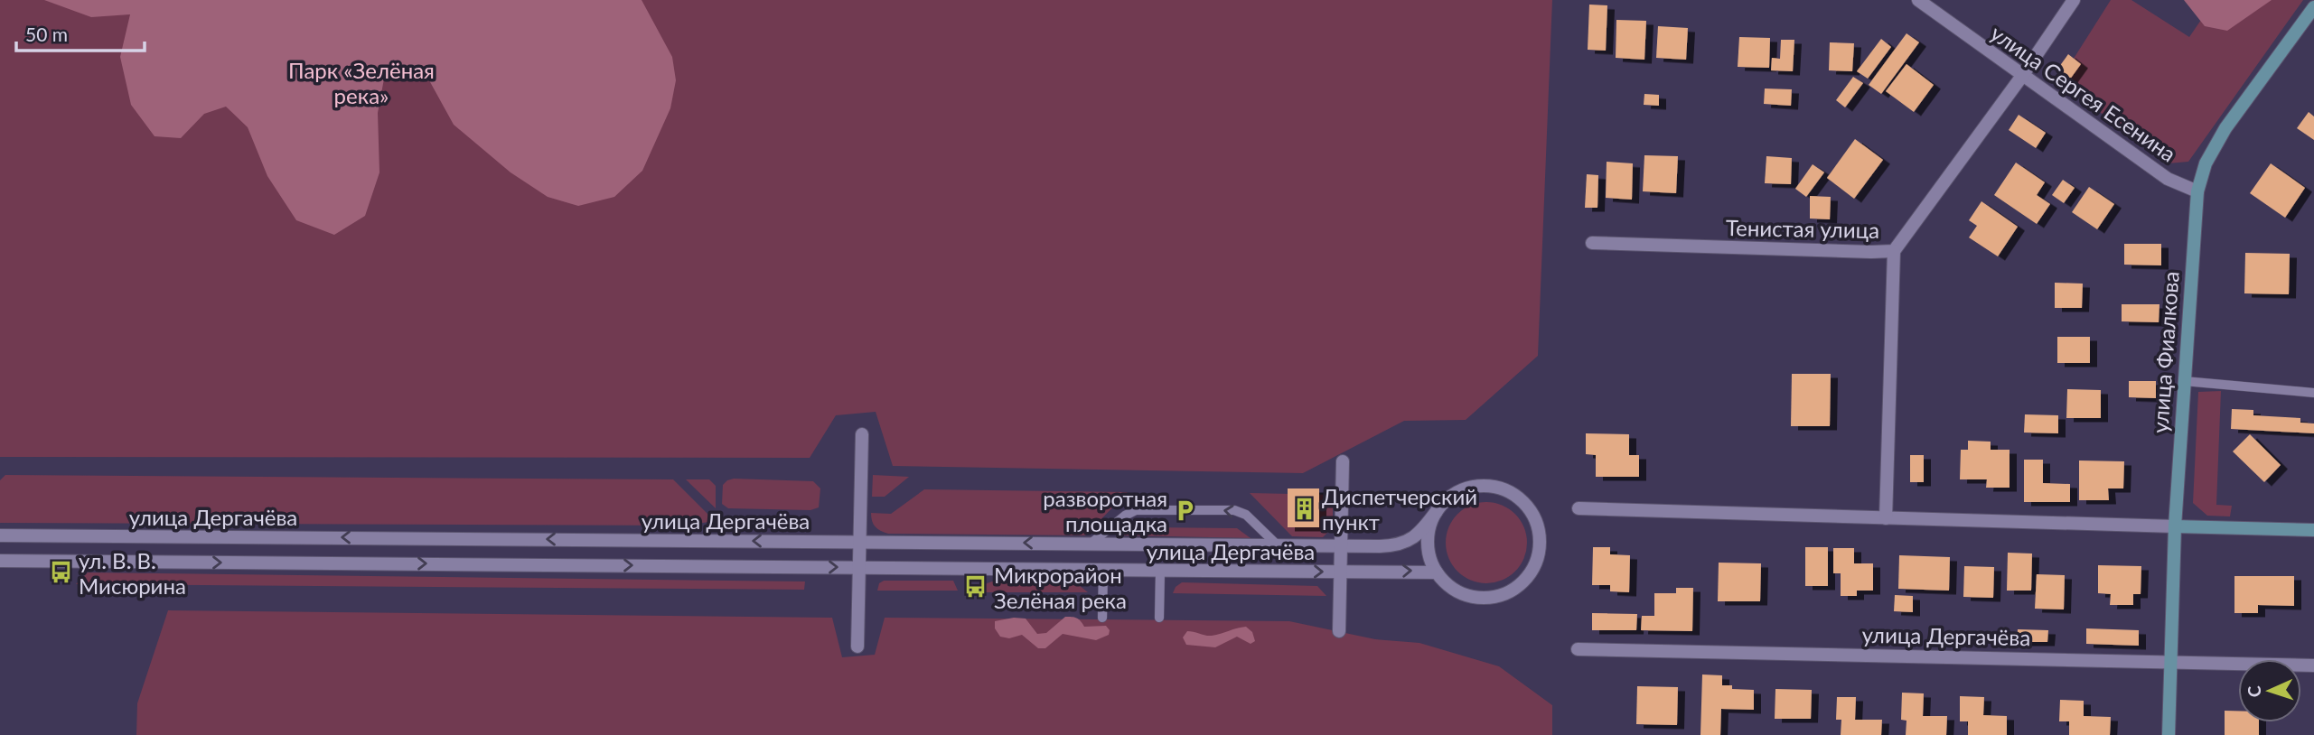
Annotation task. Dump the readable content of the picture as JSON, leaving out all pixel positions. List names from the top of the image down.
{
  "streets": {
    "street": [
      "улица Сергея Есенина",
      "Тенистая улица",
      "улица Фиалкова",
      "улица Дергачёва"
    ]
  },
  "crossings": [
    ["улица Сергея Есенина", "Тенистая улица"],
    ["улица Сергея Есенина", "улица Фиалкова"],
    ["улица Фиалкова", "улица Дергачёва"]
  ],
  "parks": ["Парк «Зелёная река»"],
  "places": {
    "building": ["Диспетчерский пункт"],
    "parking": ["разворотная площадка"],
    "bus stop": ["ул. В. В. Мисюрина", "Микрорайон Зелёная река"]
  },
  "scale_bar": "50 m",
  "north": "left"
}
